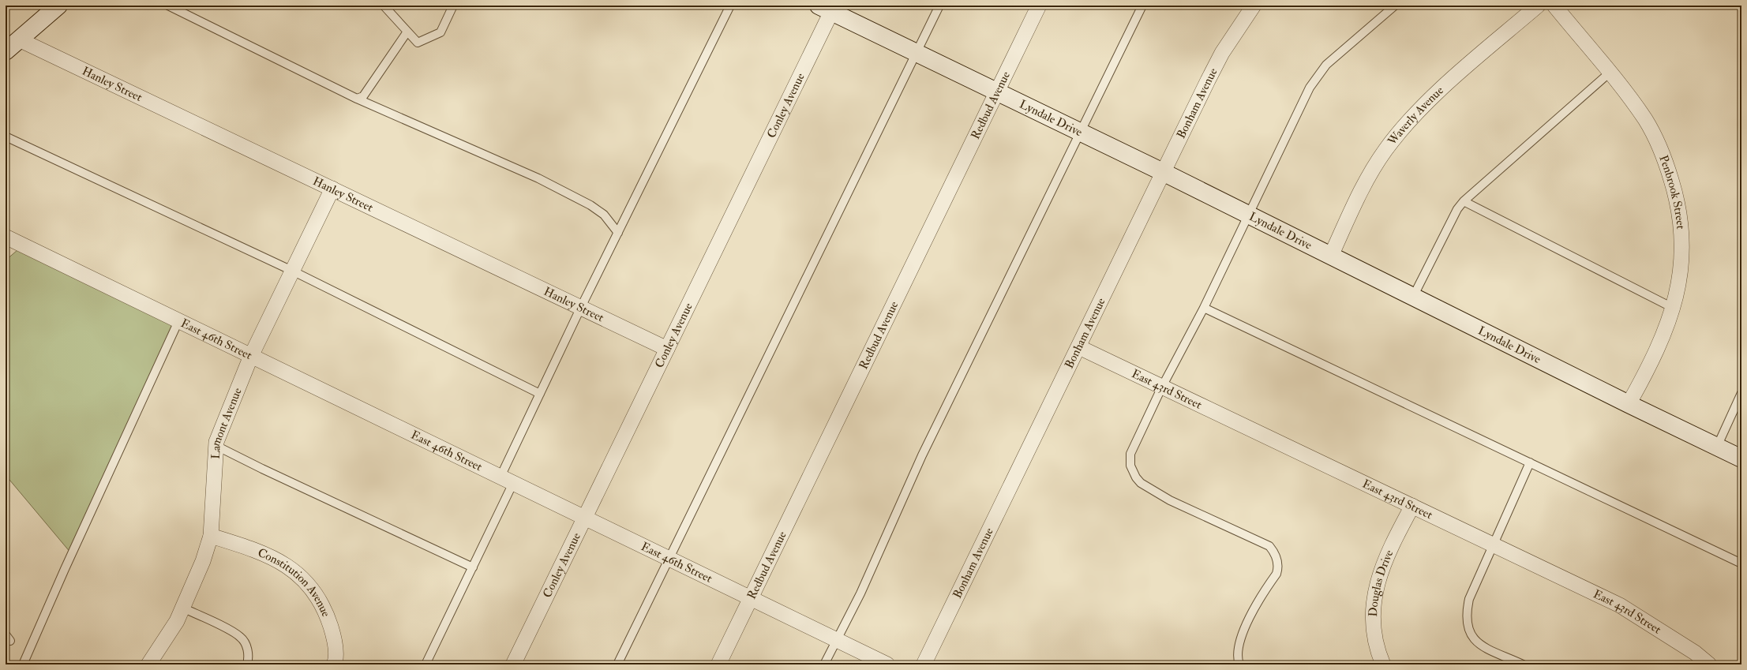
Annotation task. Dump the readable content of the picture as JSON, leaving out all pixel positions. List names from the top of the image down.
{
  "streets": {
    "street": [
      "Hanley Street",
      "Bonham Avenue",
      "Conley Avenue",
      "Redbud Avenue",
      "Waverly Avenue",
      "Lyndale Drive",
      "Penbrook Street",
      "East 46th Street",
      "East 43rd Street",
      "Lamont Avenue",
      "Douglas Drive",
      "Constitution Avenue"
    ]
  },
  "crossings": [
    ["Hanley Street", "Conley Avenue"],
    ["Hanley Street", "Lamont Avenue"],
    ["Bonham Avenue", "Lyndale Drive"],
    ["Bonham Avenue", "East 43rd Street"],
    ["Conley Avenue", "Lyndale Drive"],
    ["Conley Avenue", "East 46th Street"],
    ["Redbud Avenue", "Lyndale Drive"],
    ["Redbud Avenue", "East 46th Street"],
    ["Waverly Avenue", "Lyndale Drive"],
    ["Lyndale Drive", "Penbrook Street"],
    ["East 46th Street", "Lamont Avenue"],
    ["East 43rd Street", "Douglas Drive"],
    ["Lamont Avenue", "Constitution Avenue"]
  ]
}
